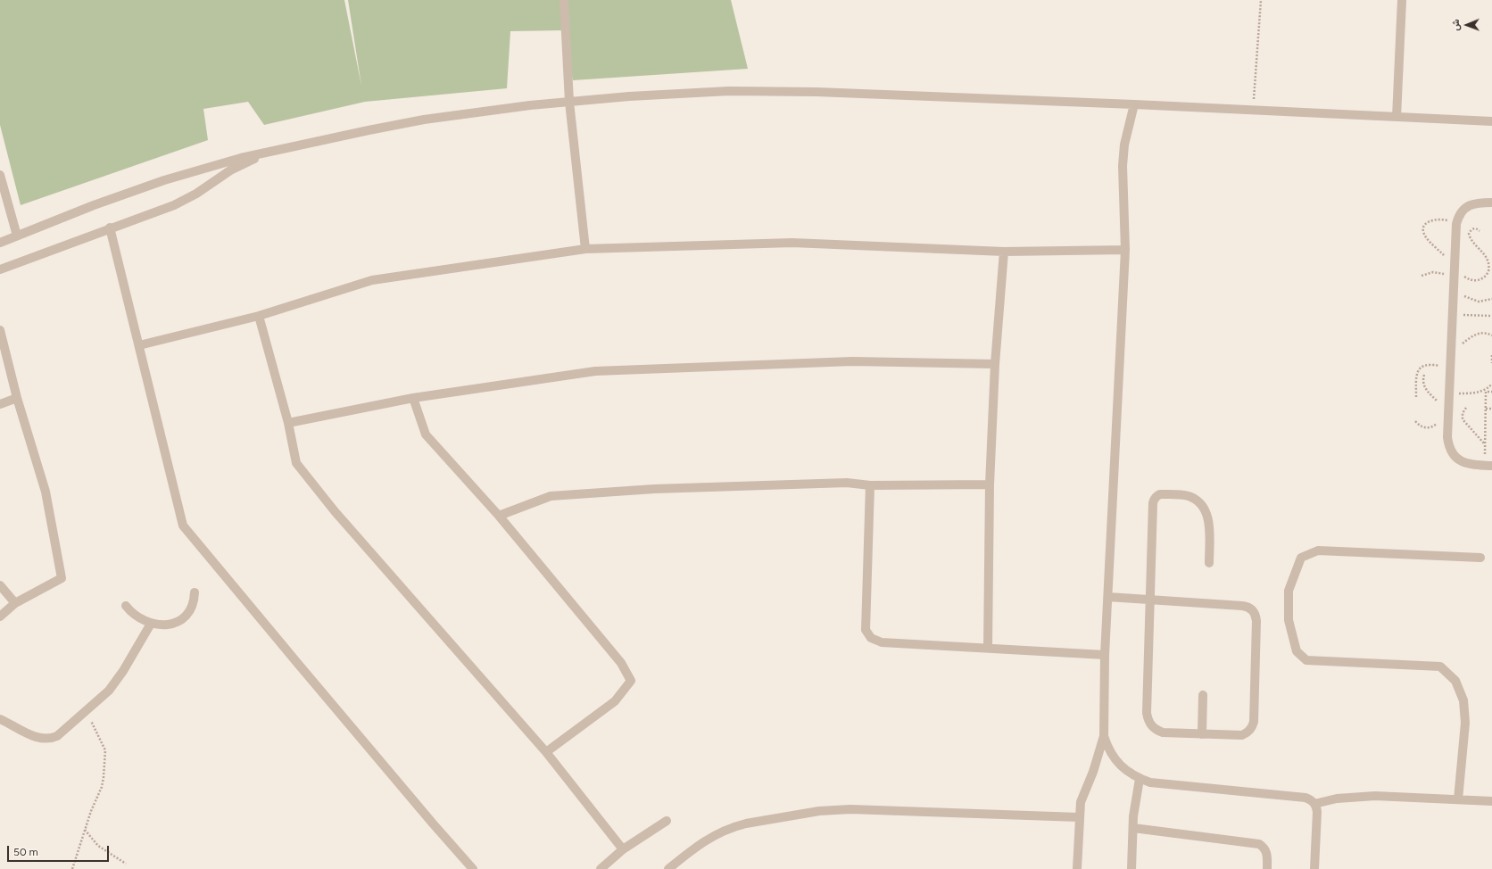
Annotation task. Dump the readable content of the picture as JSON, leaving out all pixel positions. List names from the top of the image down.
{
  "scale_bar": "50 m",
  "north": "left"
}
